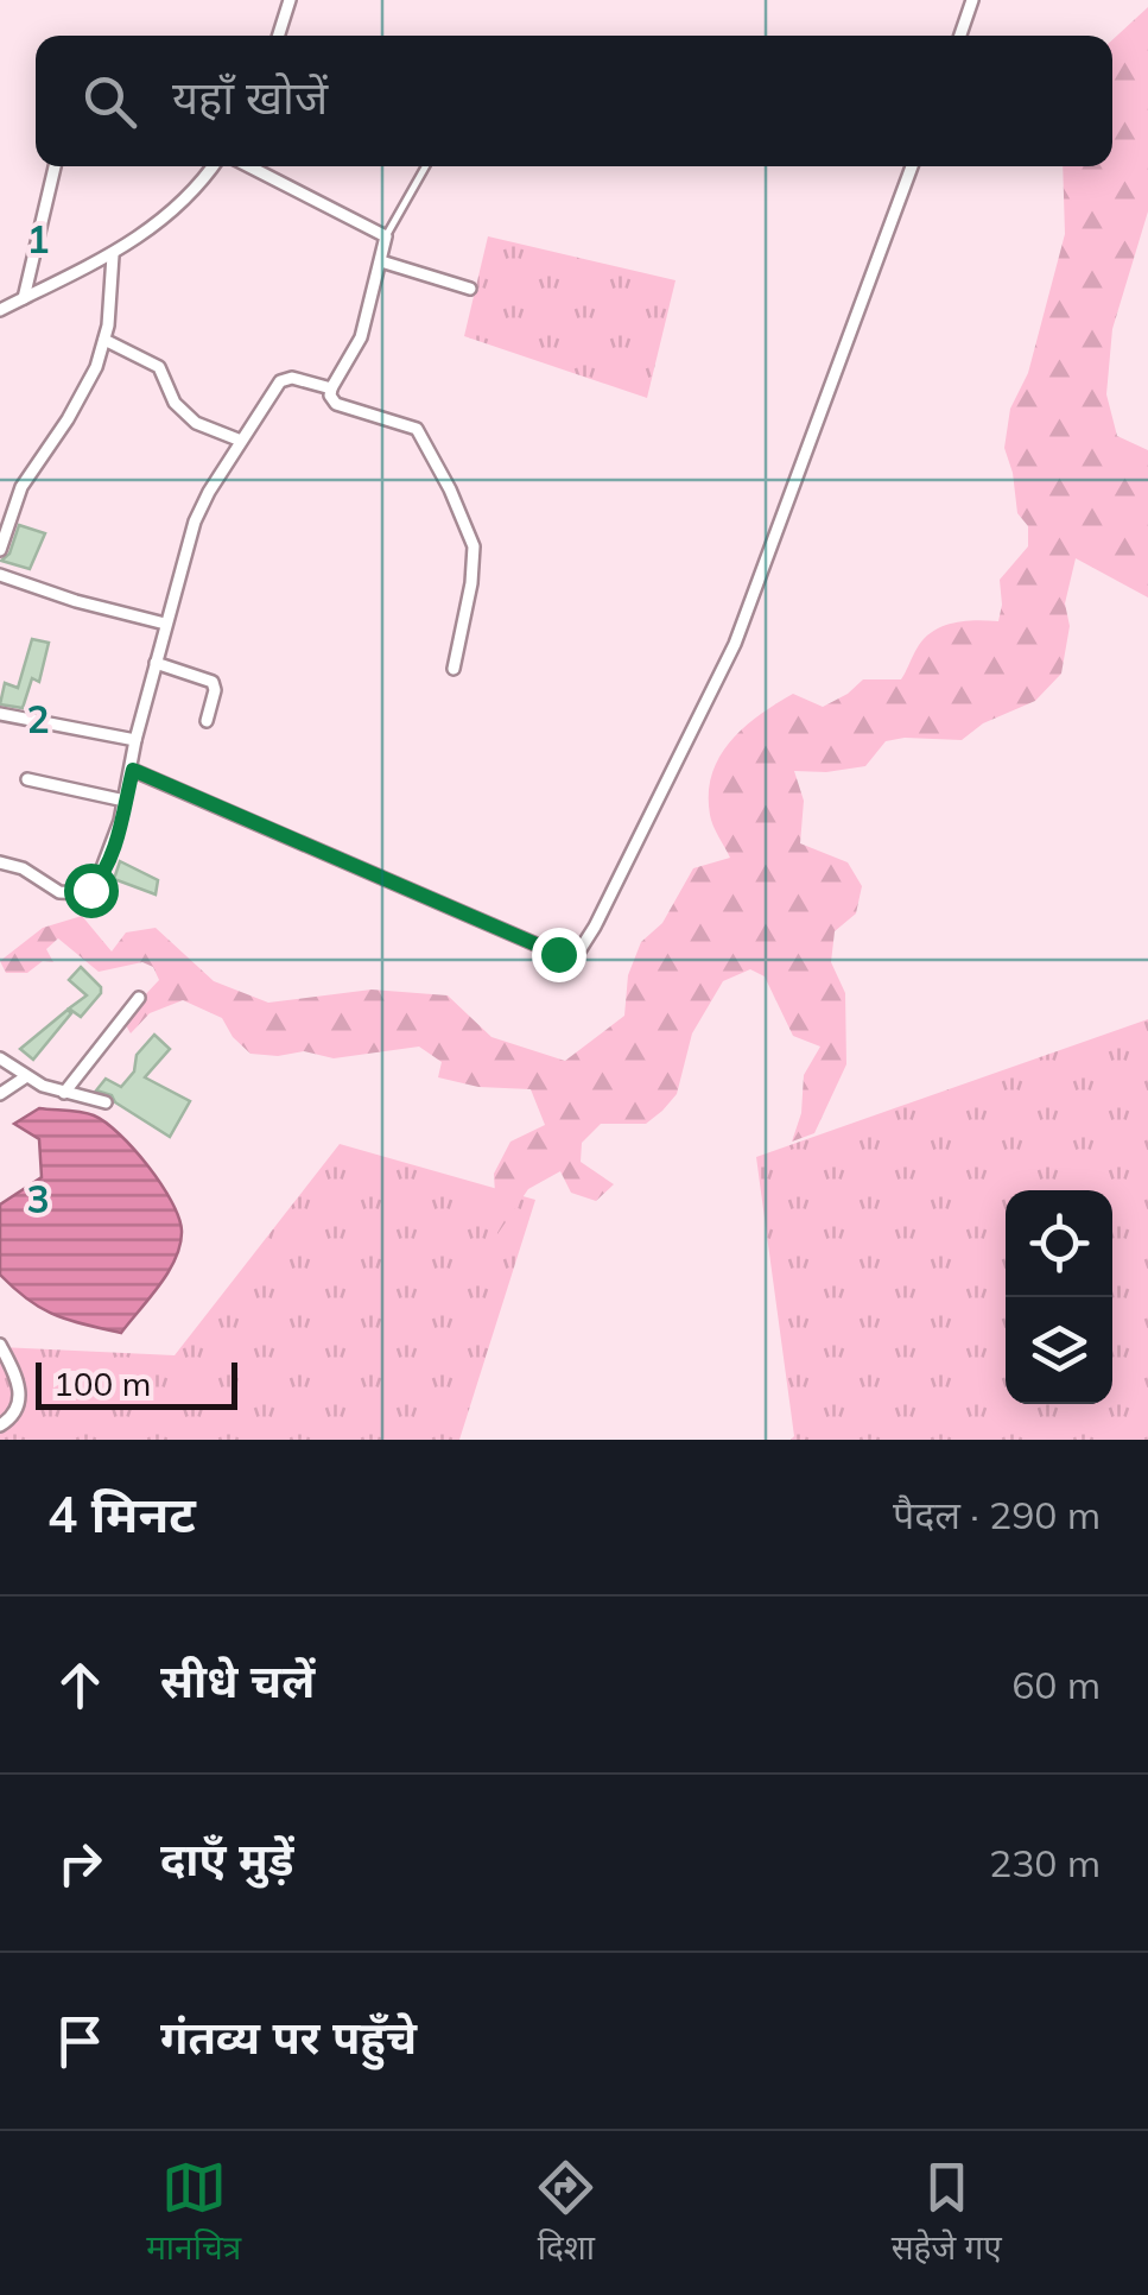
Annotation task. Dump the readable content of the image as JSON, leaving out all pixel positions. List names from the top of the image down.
{
  "scale_bar": "100 m",
  "page": {
    "search": "यहाँ खोजें",
    "scale": "100 m",
    "heading": ["4 मिनट", "पैदल · 290 m"],
    "list": [
      ["सीधे चलें", "60 m"],
      ["दाएँ मुड़ें", "230 m"],
      "गंतव्य पर पहुँचे"
    ],
    "nav": ["मानचित्र", "दिशा", "सहेजे गए"]
  },
  "grid": {
    "rows": ["1", "2", "3"]
  }
}
